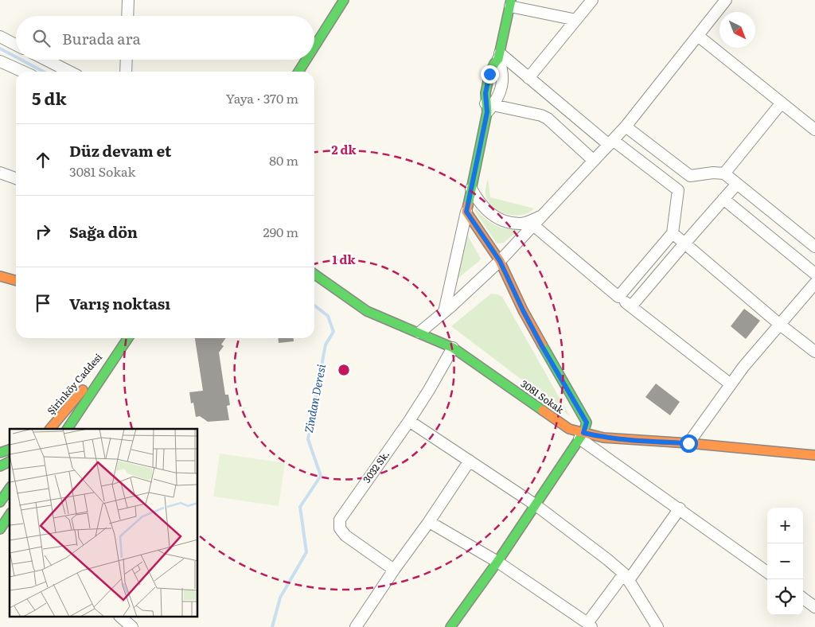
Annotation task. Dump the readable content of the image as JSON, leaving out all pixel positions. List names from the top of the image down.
{
  "streets": {
    "street": ["Şirinköy Caddesi", "3081 Sokak", "3032 Sk."]
  },
  "crossings": [
    ["3081 Sokak", "3032 Sk."]
  ],
  "water": ["Zindan Deresi"],
  "north": "bottom right",
  "page": {
    "search": "Burada ara",
    "heading": ["5 dk", "Yaya · 370 m"],
    "list": [
      ["Düz devam et", "3081 Sokak", "80 m"],
      ["Sağa dön", "290 m"],
      "Varış noktası"
    ],
    "map_buttons": ["+", "−"]
  },
  "rings": ["2 dk", "1 dk"]
}
